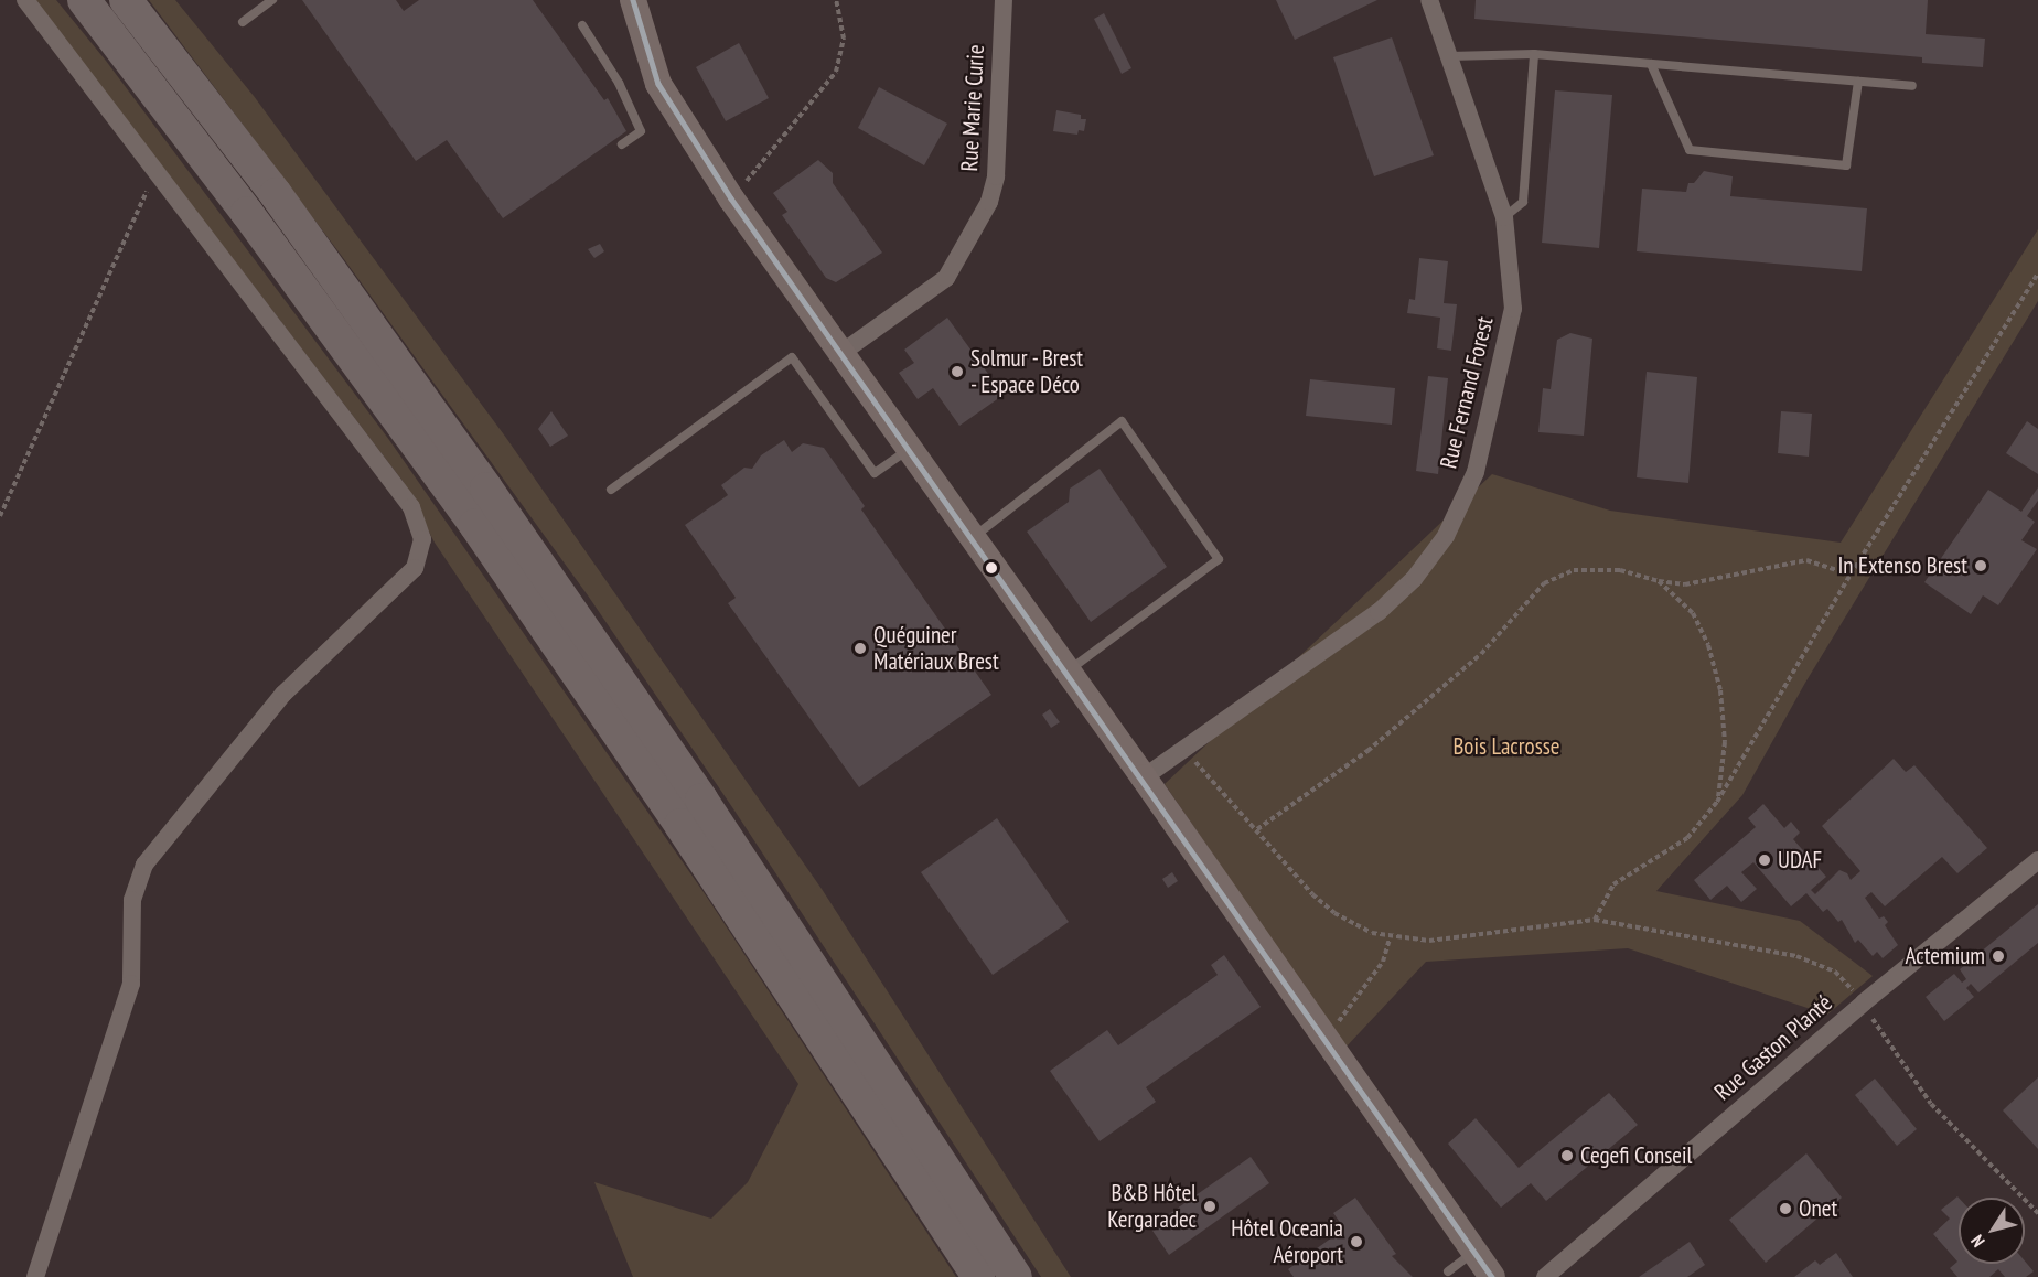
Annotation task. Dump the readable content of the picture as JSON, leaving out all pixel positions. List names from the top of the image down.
{
  "streets": {
    "street": ["Rue Marie Curie", "Rue Fernand Forest", "Rue Gaston Planté"]
  },
  "parks": ["Bois Lacrosse"],
  "places": [
    "Solmur - Brest - Espace Déco",
    "In Extenso Brest",
    "Quéguiner Matériaux Brest",
    "UDAF",
    "Actemium",
    "Cegefi Conseil",
    "B&B Hôtel Kergaradec",
    "Onet",
    "Hôtel Oceania Aéroport"
  ],
  "north": "bottom left"
}
